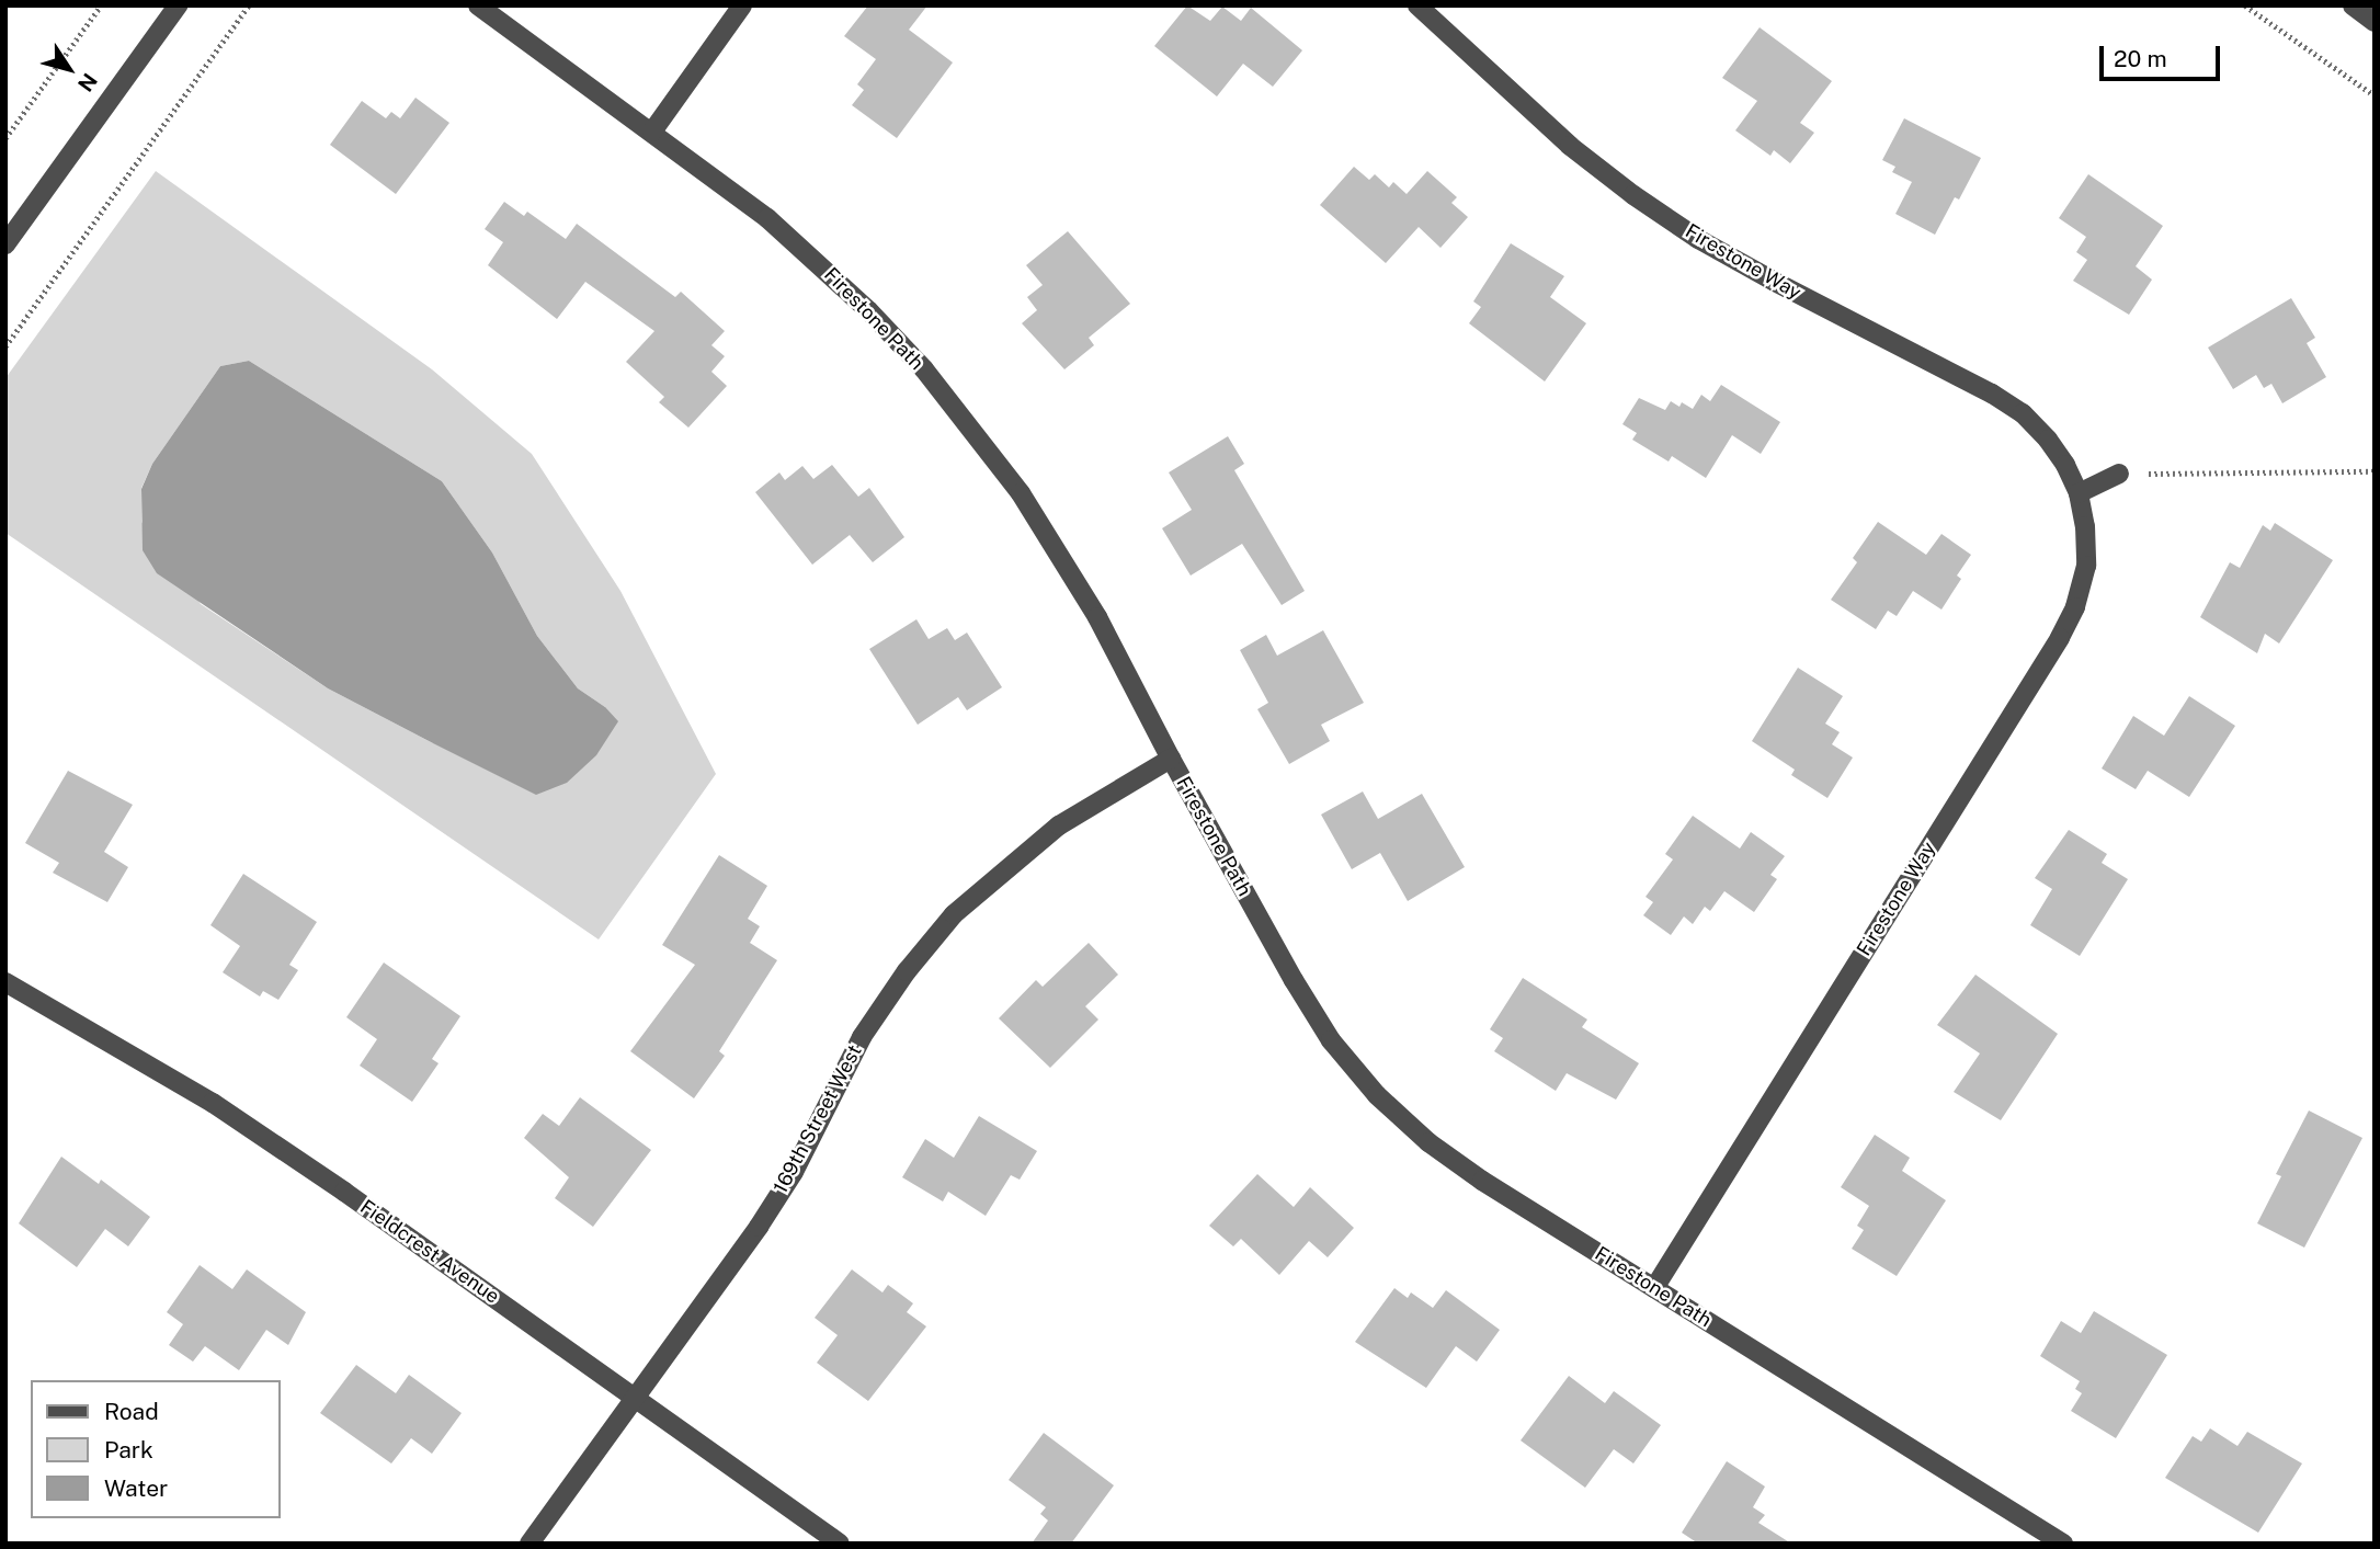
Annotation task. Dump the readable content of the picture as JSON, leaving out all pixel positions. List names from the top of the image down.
{
  "streets": {
    "street": [
      "Firestone Way",
      "Firestone Path",
      "169th Street West",
      "Fieldcrest Avenue"
    ]
  },
  "crossings": [
    ["Firestone Way", "Firestone Path"],
    ["Firestone Path", "169th Street West"],
    ["169th Street West", "Fieldcrest Avenue"]
  ],
  "legend": ["Road", "Park", "Water"],
  "scale_bar": "20 m",
  "north": "bottom right"
}
